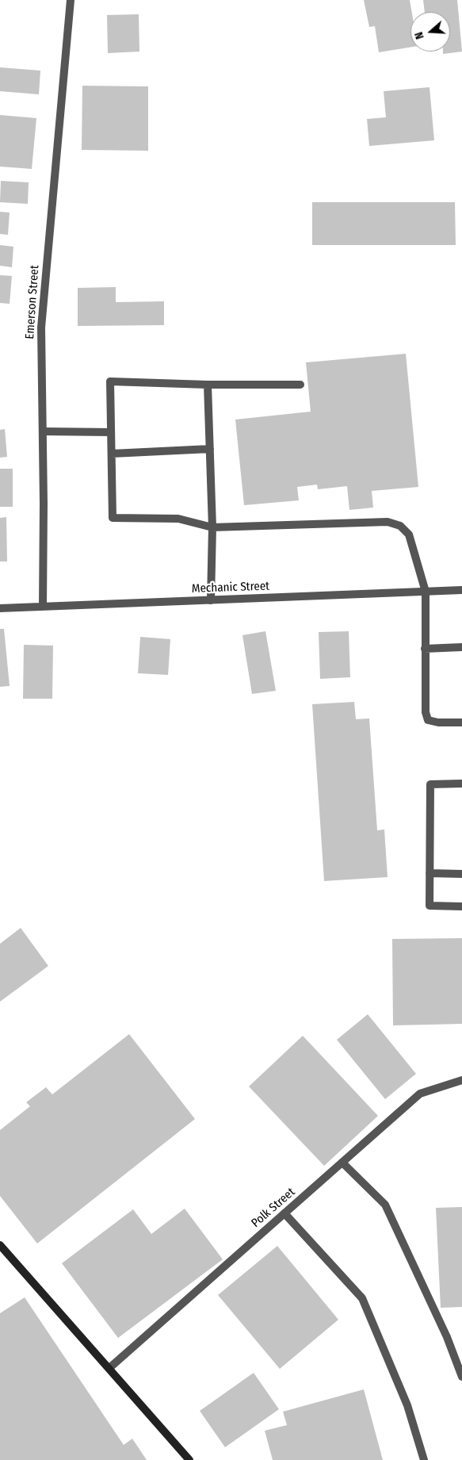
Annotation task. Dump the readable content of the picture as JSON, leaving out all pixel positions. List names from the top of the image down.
{
  "streets": {
    "street": ["Emerson Street", "Mechanic Street", "Polk Street"]
  },
  "crossings": [
    ["Emerson Street", "Mechanic Street"]
  ],
  "north": "left"
}
